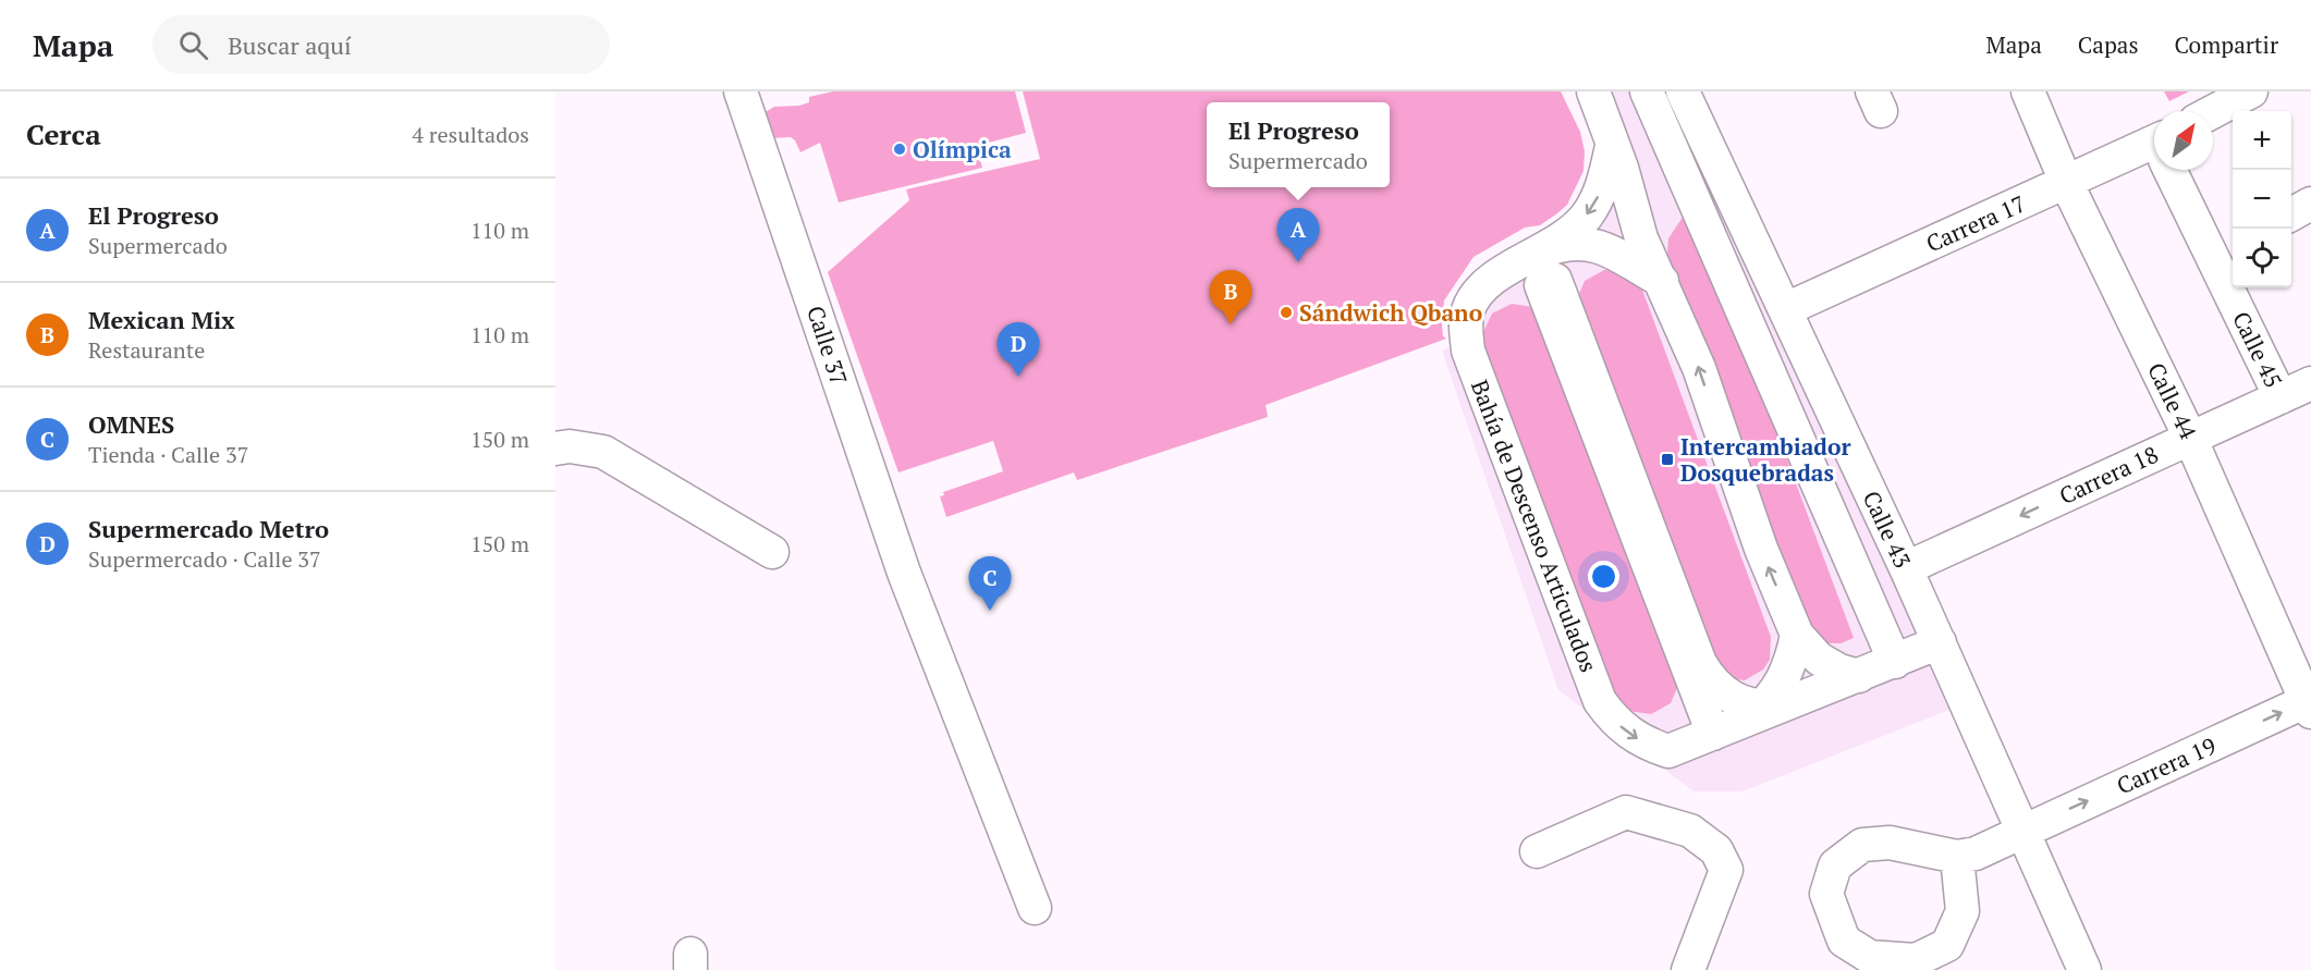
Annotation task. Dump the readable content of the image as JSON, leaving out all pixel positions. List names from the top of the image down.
{
  "streets": {
    "street": [
      "Carrera 17",
      "Calle 37",
      "Calle 45",
      "Calle 44",
      "Carrera 18",
      "Bahía de Descenso Articulados",
      "Calle 43",
      "Carrera 19"
    ]
  },
  "crossings": [
    ["Carrera 17", "Calle 44"],
    ["Carrera 17", "Calle 43"],
    ["Calle 45", "Carrera 18"],
    ["Calle 44", "Carrera 18"],
    ["Calle 44", "Carrera 19"],
    ["Carrera 18", "Calle 43"],
    ["Bahía de Descenso Articulados", "Calle 43"],
    ["Calle 43", "Carrera 19"]
  ],
  "one_way": ["Carrera 18", "Carrera 19"],
  "places": {
    "other": ["Olímpica", "Sándwich Qbano"],
    "transit": ["Intercambiador Dosquebradas"]
  },
  "north": "top right",
  "page": {
    "header": "Mapa",
    "search": "Buscar aquí",
    "nav": ["Mapa", "Capas", "Compartir"],
    "heading": ["Cerca", "4 resultados"],
    "popup": ["El Progreso", "Supermercado"],
    "map_buttons": ["+", "−"],
    "list": [
      {
        "mark": "A",
        "name": "El Progreso",
        "note": "Supermercado",
        "value": "110 m"
      },
      {
        "mark": "B",
        "name": "Mexican Mix",
        "note": "Restaurante",
        "value": "110 m"
      },
      {
        "mark": "C",
        "name": "OMNES",
        "note": "Tienda · Calle 37",
        "value": "150 m"
      },
      {
        "mark": "D",
        "name": "Supermercado Metro",
        "note": "Supermercado · Calle 37",
        "value": "150 m"
      }
    ],
    "pins": [
      "A",
      "B",
      "D",
      "C"
    ]
  }
}
